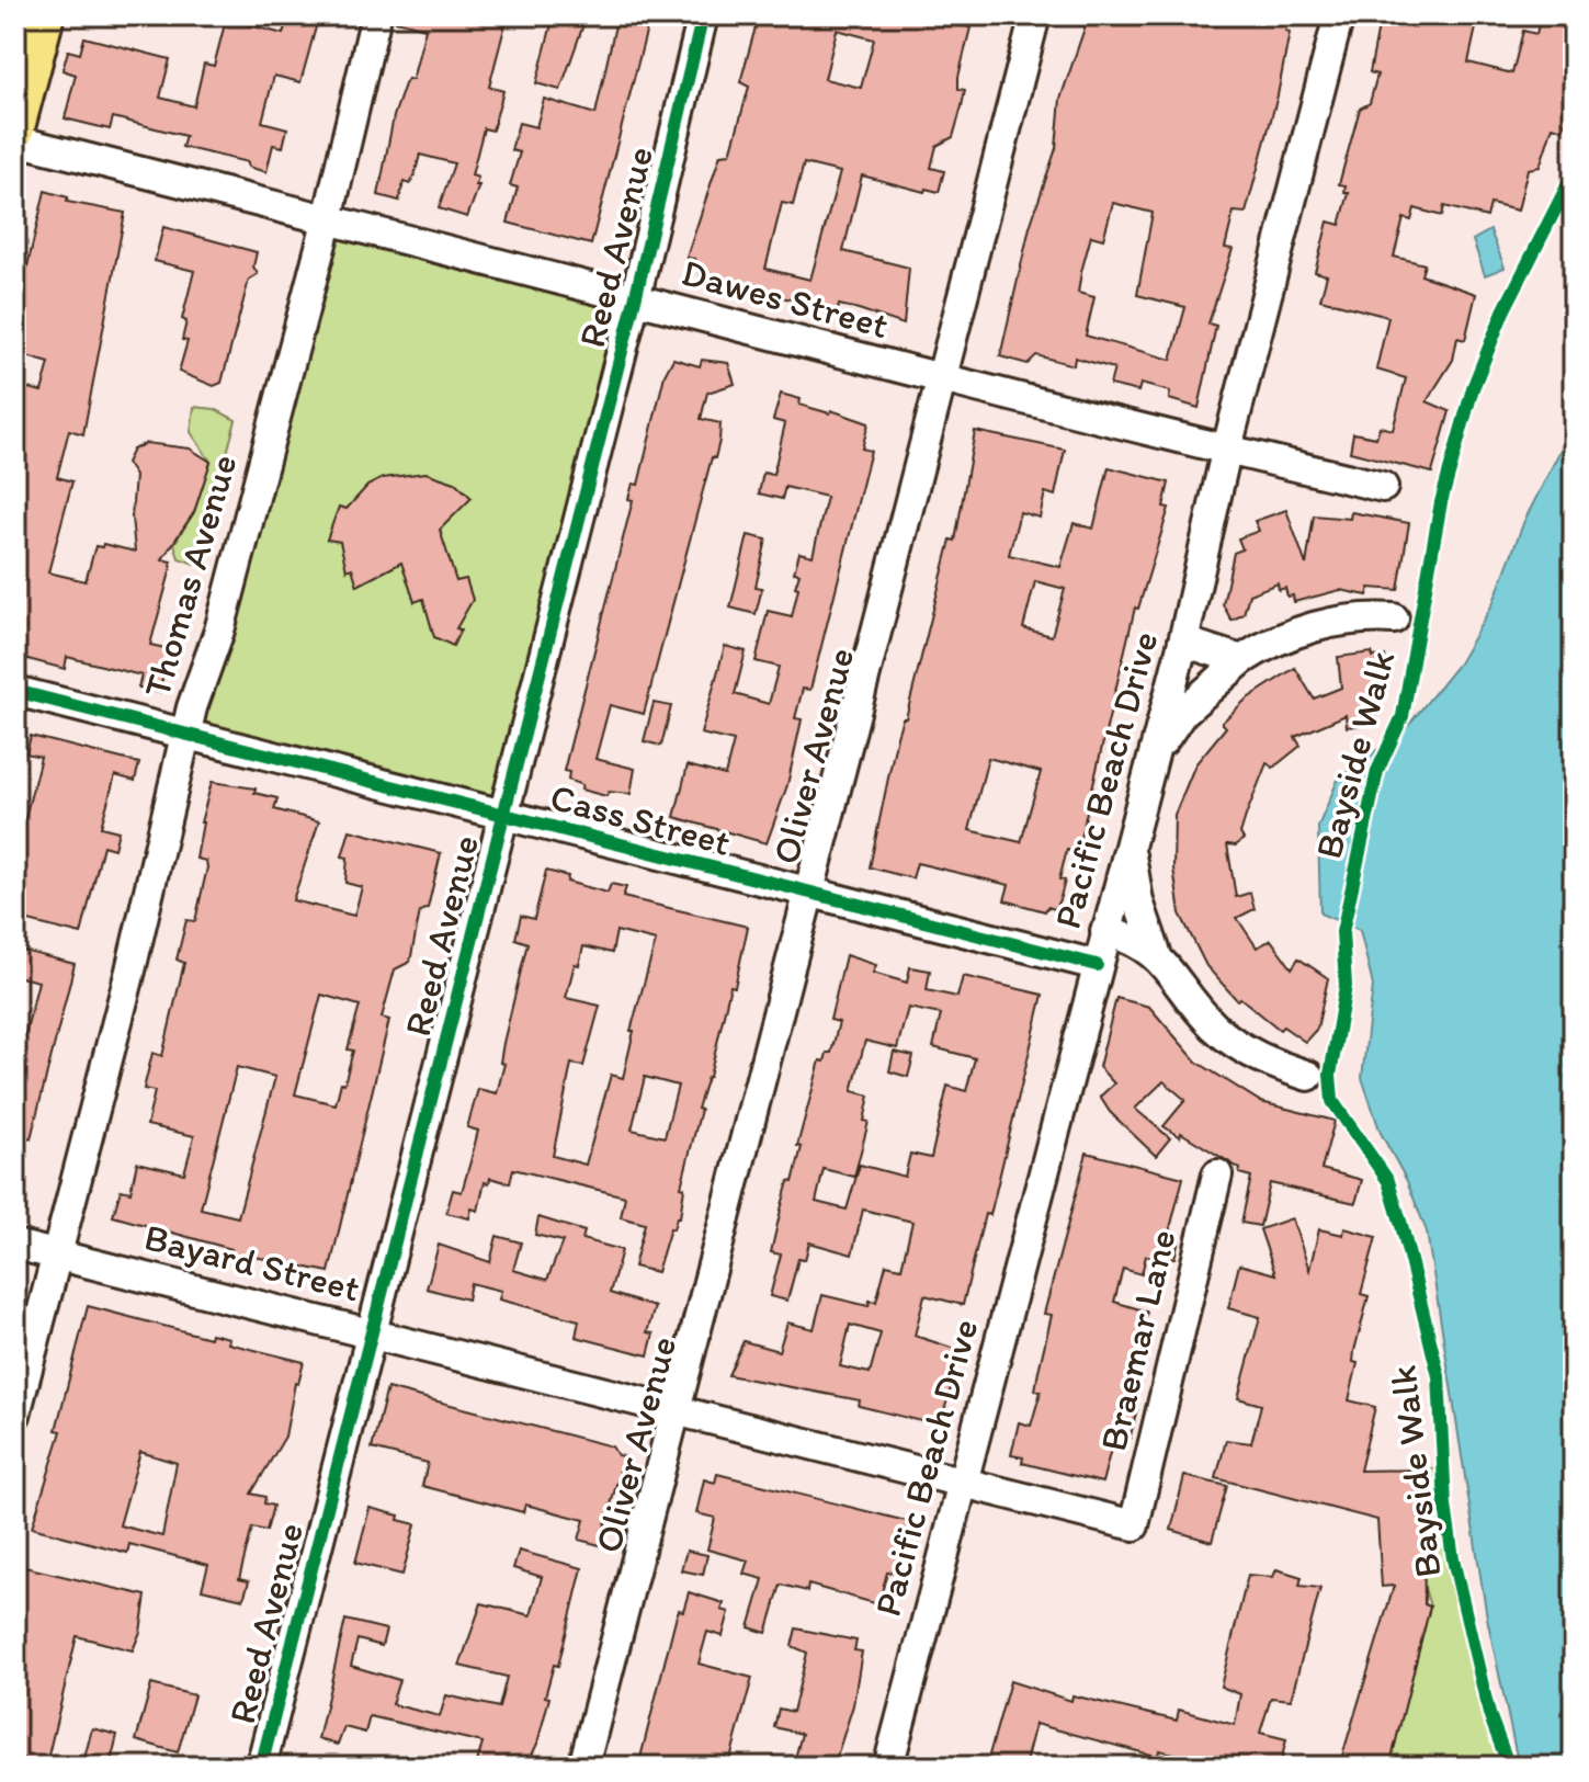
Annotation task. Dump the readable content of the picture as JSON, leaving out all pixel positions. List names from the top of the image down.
{
  "streets": {
    "street": [
      "Reed Avenue",
      "Dawes Street",
      "Thomas Avenue",
      "Oliver Avenue",
      "Pacific Beach Drive",
      "Cass Street",
      "Bayard Street",
      "Braemar Lane"
    ],
    "cycle path": ["Bayside Walk"]
  },
  "crossings": [
    ["Reed Avenue", "Dawes Street"],
    ["Reed Avenue", "Cass Street"],
    ["Reed Avenue", "Bayard Street"],
    ["Dawes Street", "Thomas Avenue"],
    ["Dawes Street", "Oliver Avenue"],
    ["Dawes Street", "Pacific Beach Drive"],
    ["Thomas Avenue", "Cass Street"],
    ["Thomas Avenue", "Bayard Street"],
    ["Oliver Avenue", "Cass Street"],
    ["Oliver Avenue", "Bayard Street"],
    ["Pacific Beach Drive", "Cass Street"],
    ["Pacific Beach Drive", "Bayard Street"],
    ["Bayard Street", "Braemar Lane"]
  ]
}
